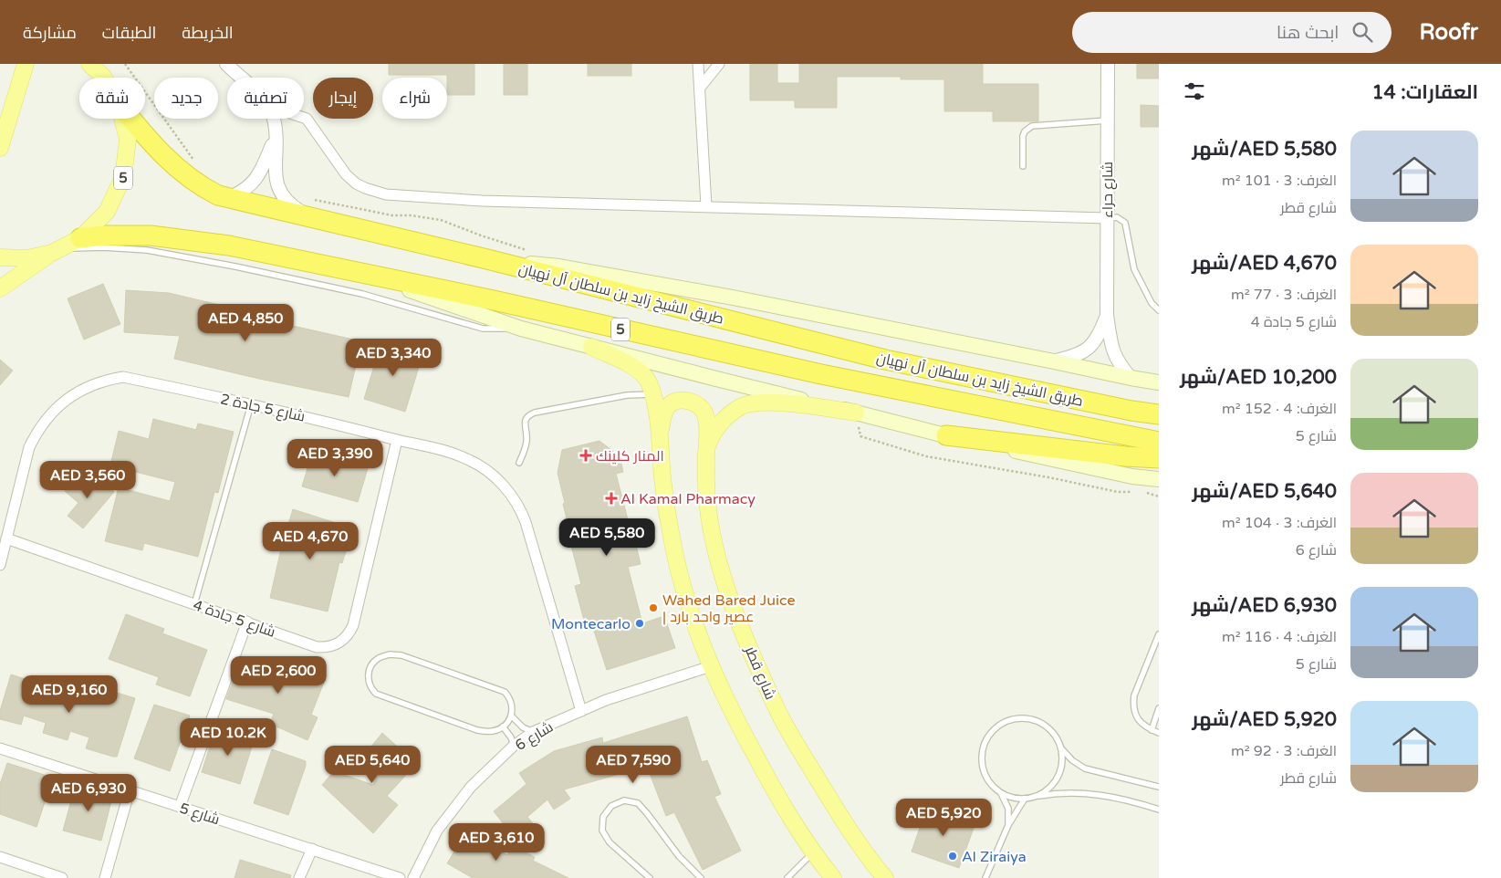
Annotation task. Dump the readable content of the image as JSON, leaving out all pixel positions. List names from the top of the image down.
{
  "streets": {
    "highway": ["5", "طريق الشيخ زايد بن سلطان آل نهيان"],
    "main road": ["شارع قطر"],
    "street": [
      "شارع حراء",
      "شارع 5 جادة 2",
      "شارع 5 جادة 4",
      "شارع 6",
      "شارع 5"
    ]
  },
  "crossings": [
    ["5", "طريق الشيخ زايد بن سلطان آل نهيان"],
    ["شارع 5 جادة 2", "شارع 5 جادة 4"],
    ["شارع 5 جادة 2", "شارع 6"]
  ],
  "places": {
    "health": ["المنار كلينك", "Al Kamal Pharmacy"],
    "other": ["Wahed Bared Juice | عصير واحد بارد", "Montecarlo", "Al Ziraiya"]
  },
  "page": {
    "header": "Roofr",
    "search": "ابحث هنا",
    "nav": ["الخريطة", "الطبقات", "مشاركة"],
    "heading": "العقارات: 14",
    "chip": [
      "شراء",
      "إيجار",
      "تصفية",
      "جديد",
      "شقة"
    ],
    "list": [
      {
        "name": "AED 5,580/شهر",
        "note": "الغرف: 3 · 101 m² · شارع قطر"
      },
      {
        "name": "AED 4,670/شهر",
        "note": "الغرف: 3 · 77 m² · شارع 5 جادة 4"
      },
      {
        "name": "AED 10,200/شهر",
        "note": "الغرف: 4 · 152 m² · شارع 5"
      },
      {
        "name": "AED 5,640/شهر",
        "note": "الغرف: 3 · 104 m² · شارع 6"
      },
      {
        "name": "AED 6,930/شهر",
        "note": "الغرف: 4 · 116 m² · شارع 5"
      },
      {
        "name": "AED 5,920/شهر",
        "note": "الغرف: 3 · 92 m² · شارع قطر"
      }
    ],
    "price": [
      "AED 4,850",
      "AED 3,340",
      "AED 3,390",
      "AED 3,560",
      "AED 5,580",
      "AED 4,670",
      "AED 2,600",
      "AED 9,160",
      "AED 10.2K",
      "AED 5,640",
      "AED 7,590",
      "AED 6,930",
      "AED 5,920",
      "AED 3,610"
    ]
  }
}
